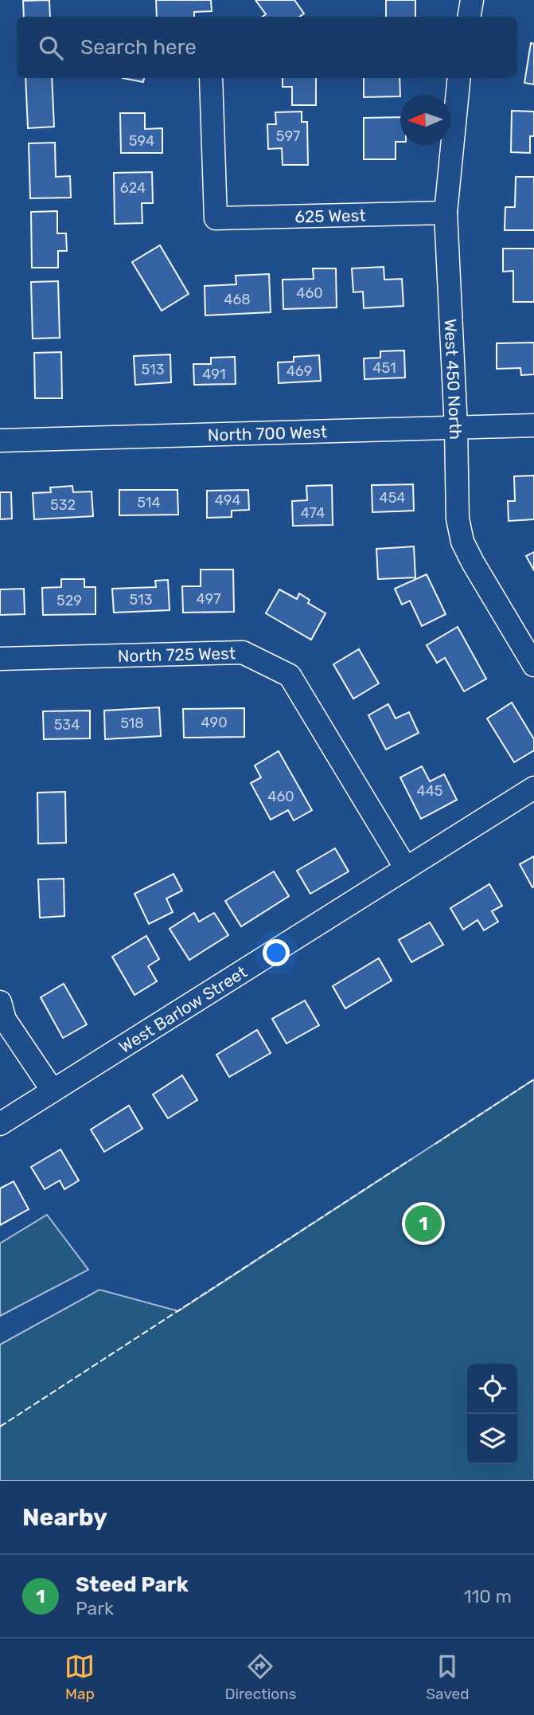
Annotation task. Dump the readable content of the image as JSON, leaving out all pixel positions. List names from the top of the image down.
{
  "streets": {
    "street": [
      "625 West",
      "West 450 North",
      "North 700 West",
      "North 725 West",
      "West Barlow Street"
    ]
  },
  "crossings": [
    ["625 West", "West 450 North"],
    ["West 450 North", "North 700 West"],
    ["North 725 West", "West Barlow Street"]
  ],
  "house_numbers": [
    "597",
    "594",
    "624",
    "460",
    "468",
    "451",
    "513",
    "469",
    "491",
    "454",
    "494",
    "514",
    "532",
    "474",
    "497",
    "513",
    "529",
    "490",
    "518",
    "534",
    "445",
    "460"
  ],
  "north": "left",
  "page": {
    "search": "Search here",
    "pins": "1",
    "heading": "Nearby",
    "list": [
      {
        "mark": "1",
        "name": "Steed Park",
        "note": "Park",
        "value": "110 m"
      }
    ],
    "nav": ["Map", "Directions", "Saved"]
  }
}
